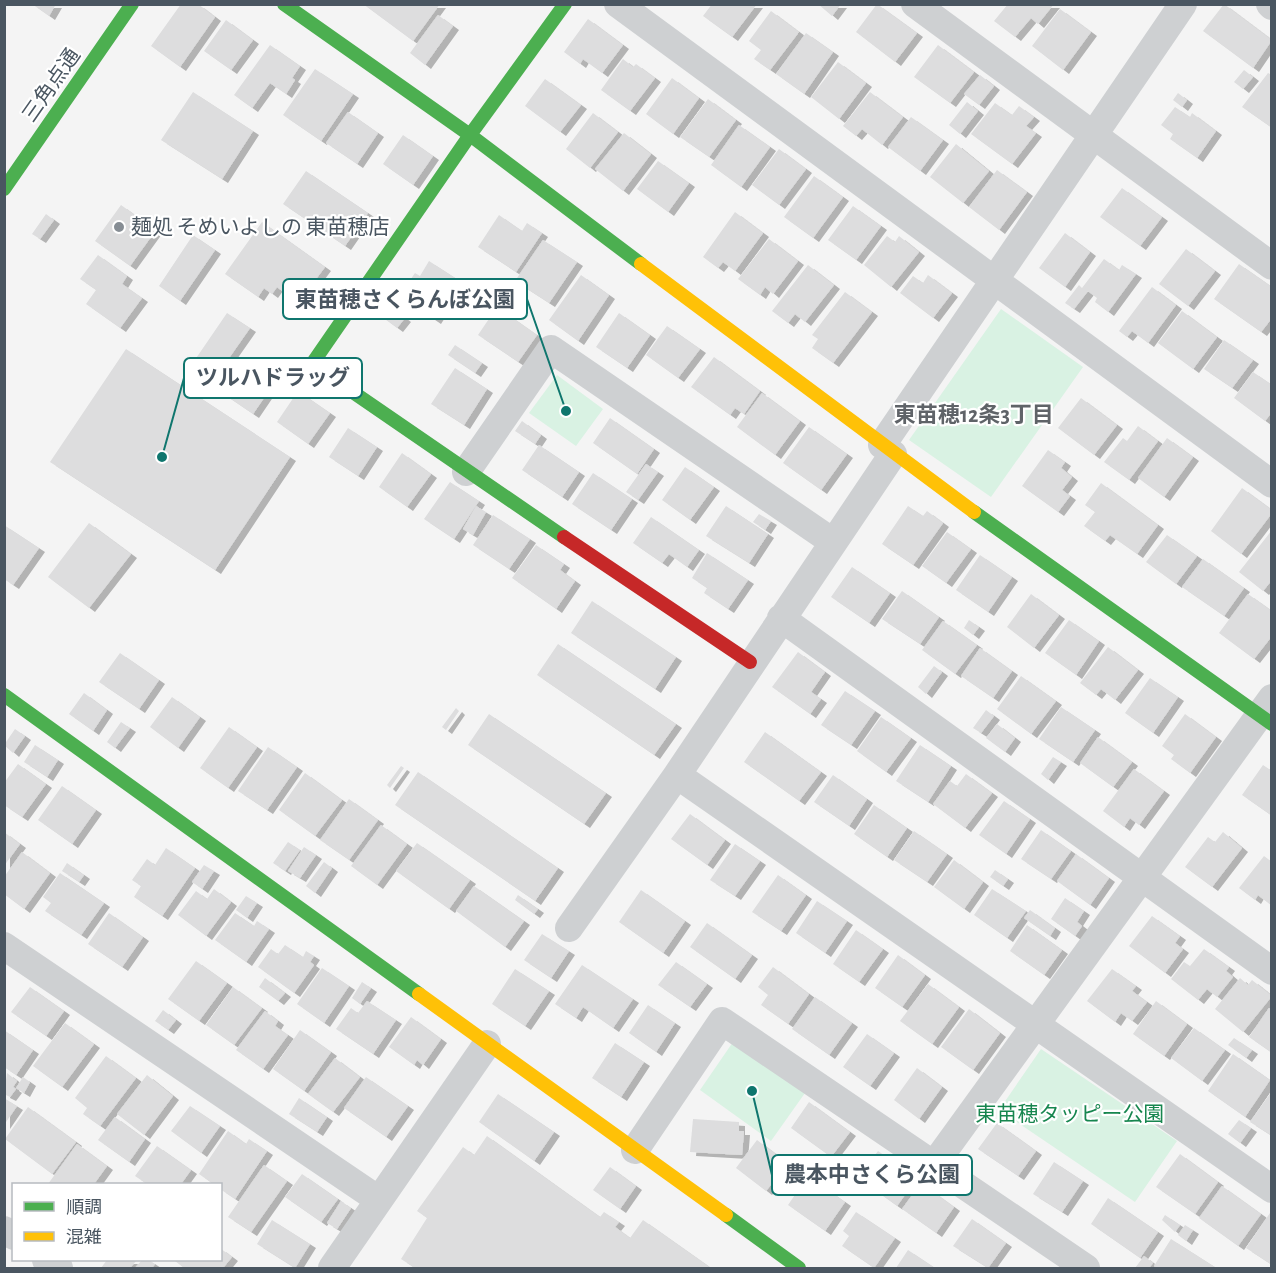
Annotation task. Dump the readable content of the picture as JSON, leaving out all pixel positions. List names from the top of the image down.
{
  "streets": {
    "street": ["三角点通"]
  },
  "districts": ["東苗穂12条3丁目"],
  "parks": ["東苗穂タッピー公園"],
  "places": [
    "麺処 そめいよしの 東苗穂店",
    "東苗穂さくらんぼ公園",
    "ツルハドラッグ",
    "農本中さくら公園"
  ],
  "legend": ["順調", "混雑"]
}
